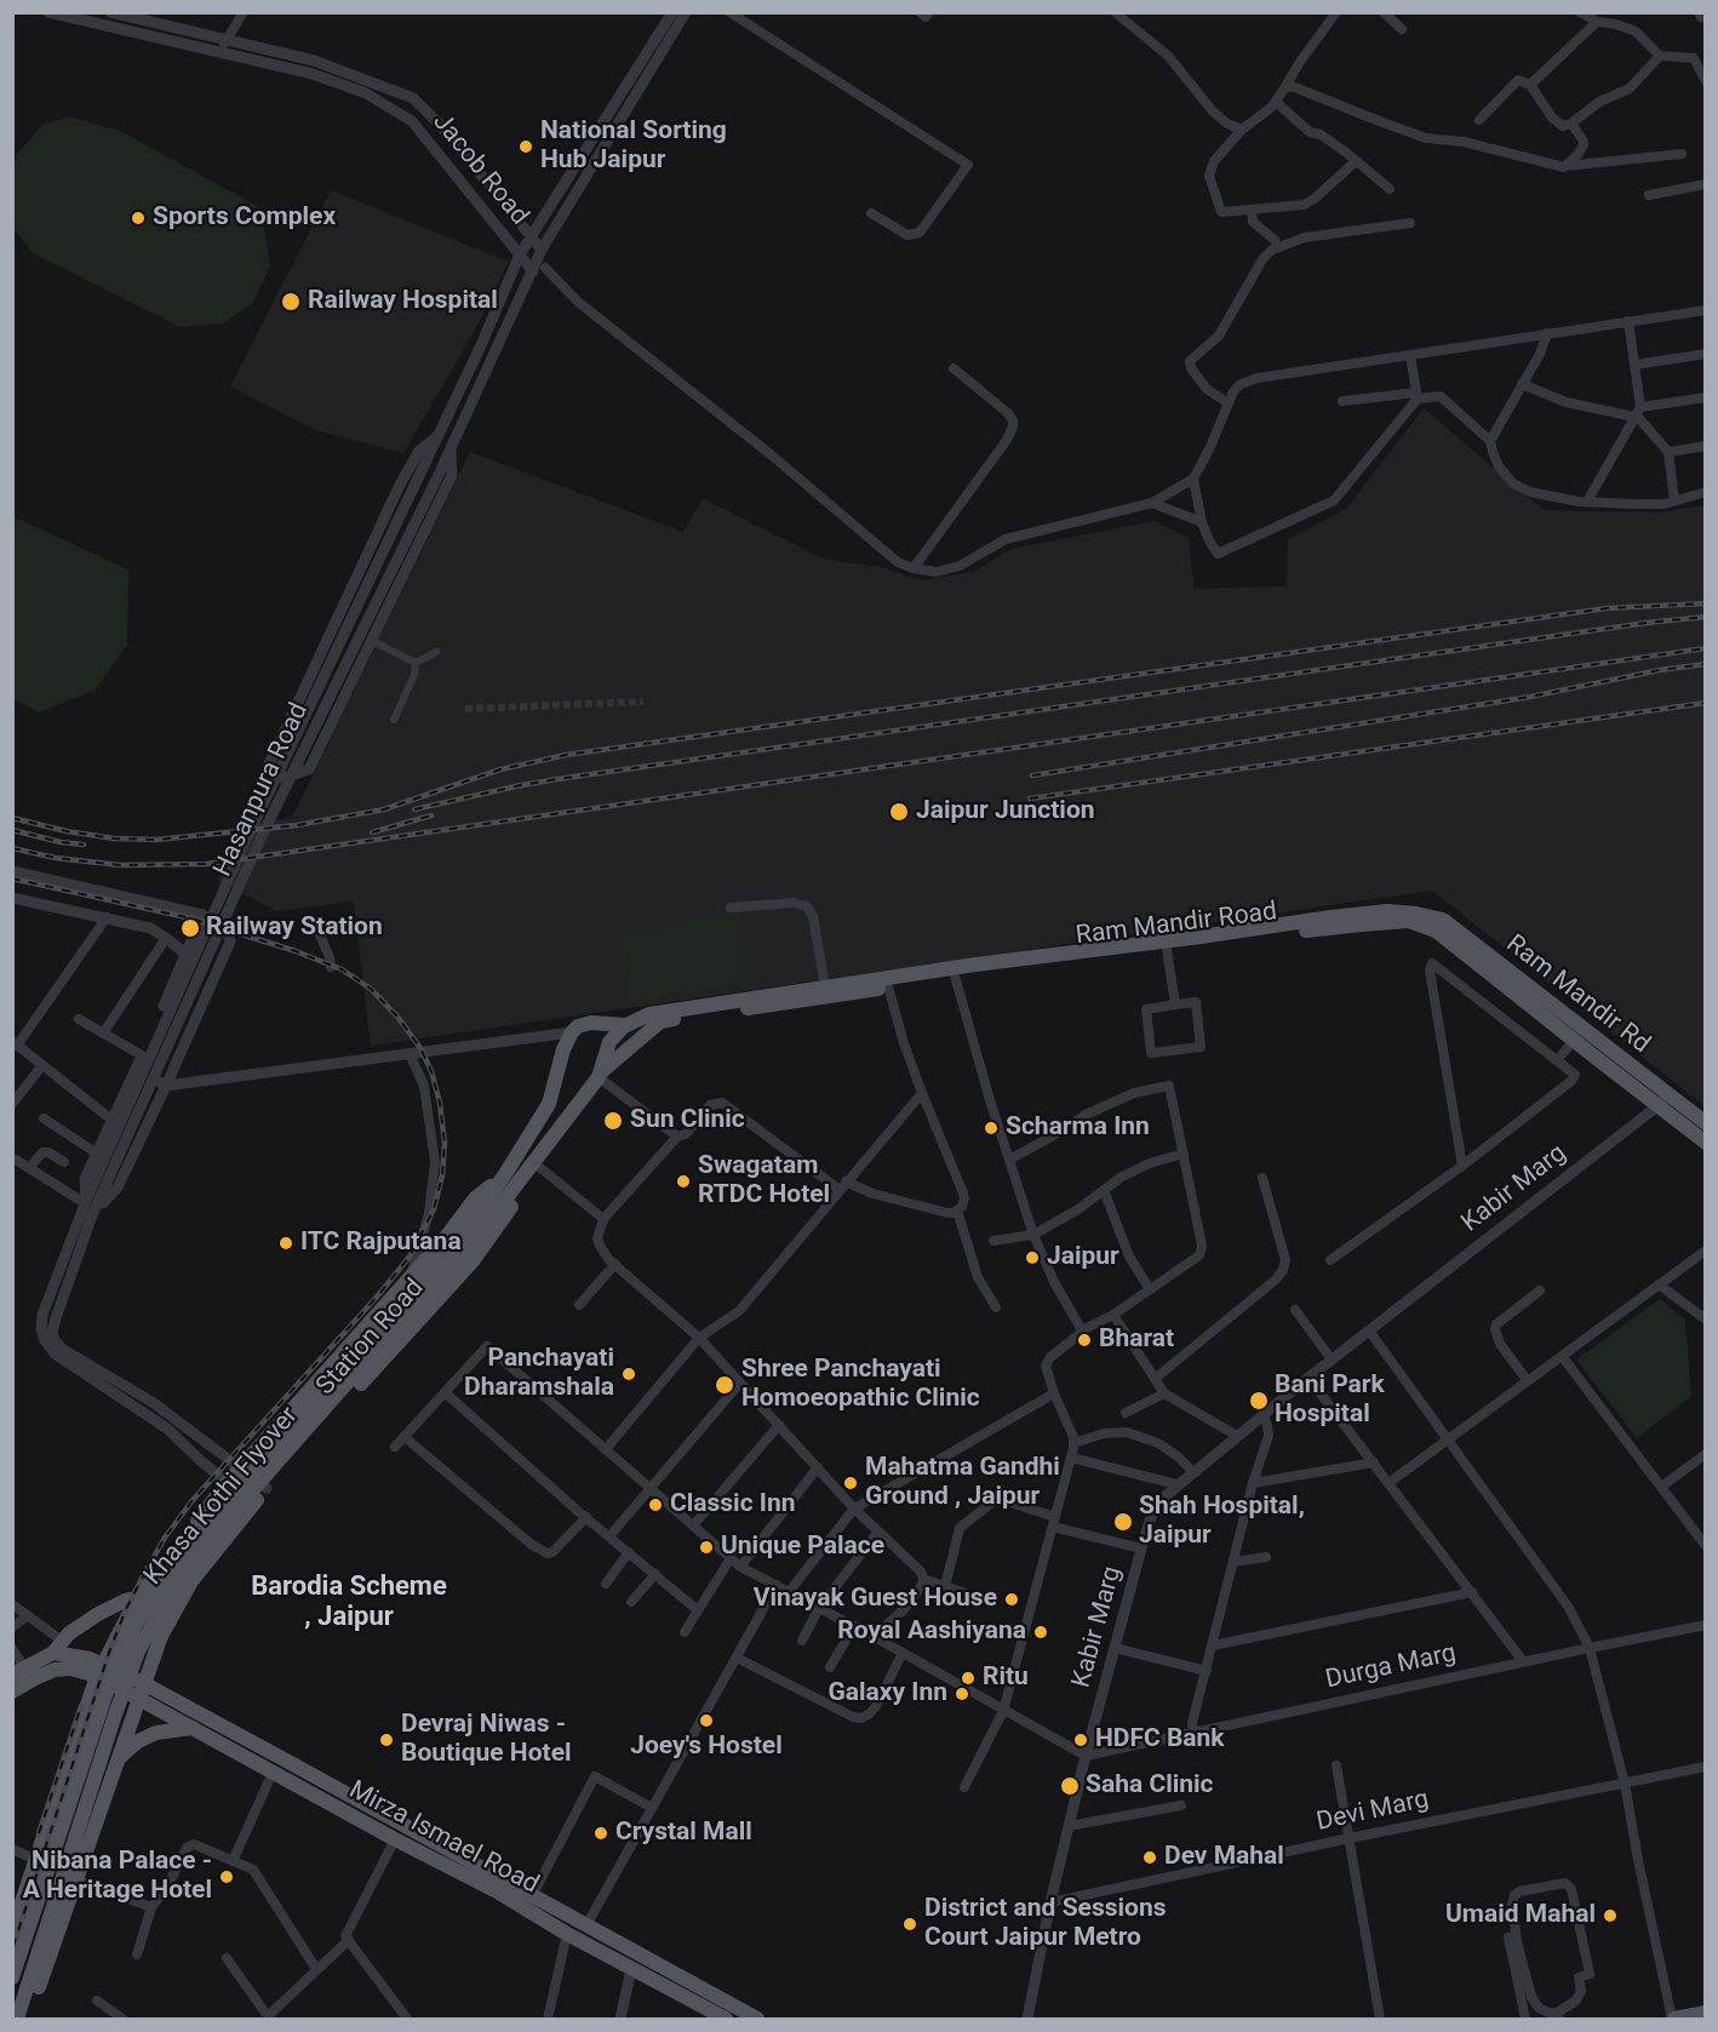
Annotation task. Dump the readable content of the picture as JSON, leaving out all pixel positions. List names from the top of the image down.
{
  "streets": {
    "main road": [
      "Ram Mandir Road",
      "Ram Mandir Rd",
      "Station Road",
      "Khasa Kothi Flyover",
      "Mirza Ismael Road"
    ],
    "street": [
      "Jacob Road",
      "Hasanpura Road",
      "Kabir Marg",
      "Durga Marg",
      "Devi Marg"
    ]
  },
  "crossings": [
    ["Jacob Road", "Hasanpura Road"],
    ["Hasanpura Road", "Station Road"],
    ["Ram Mandir Road", "Ram Mandir Rd"],
    ["Ram Mandir Road", "Kabir Marg"],
    ["Ram Mandir Road", "Station Road"],
    ["Ram Mandir Rd", "Kabir Marg"],
    ["Kabir Marg", "Durga Marg"],
    ["Kabir Marg", "Devi Marg"],
    ["Station Road", "Khasa Kothi Flyover"],
    ["Station Road", "Mirza Ismael Road"]
  ],
  "districts": ["Barodia Scheme , Jaipur"],
  "places": [
    "National Sorting Hub Jaipur",
    "Sports Complex",
    "Railway Hospital",
    "Jaipur Junction",
    "Railway Station",
    "Sun Clinic",
    "Scharma Inn",
    "Swagatam RTDC Hotel",
    "ITC Rajputana",
    "Jaipur",
    "Bharat",
    "Panchayati Dharamshala",
    "Shree Panchayati Homoeopathic Clinic",
    "Bani Park Hospital",
    "Mahatma Gandhi Ground , Jaipur",
    "Classic Inn",
    "Shah Hospital, Jaipur",
    "Unique Palace",
    "Vinayak Guest House",
    "Royal Aashiyana",
    "Ritu",
    "Galaxy Inn",
    "Joey's Hostel",
    "Devraj Niwas - Boutique Hotel",
    "HDFC Bank",
    "Saha Clinic",
    "Crystal Mall",
    "Dev Mahal",
    "Nibana Palace - A Heritage Hotel",
    "Umaid Mahal",
    "District and Sessions Court Jaipur Metro"
  ]
}
